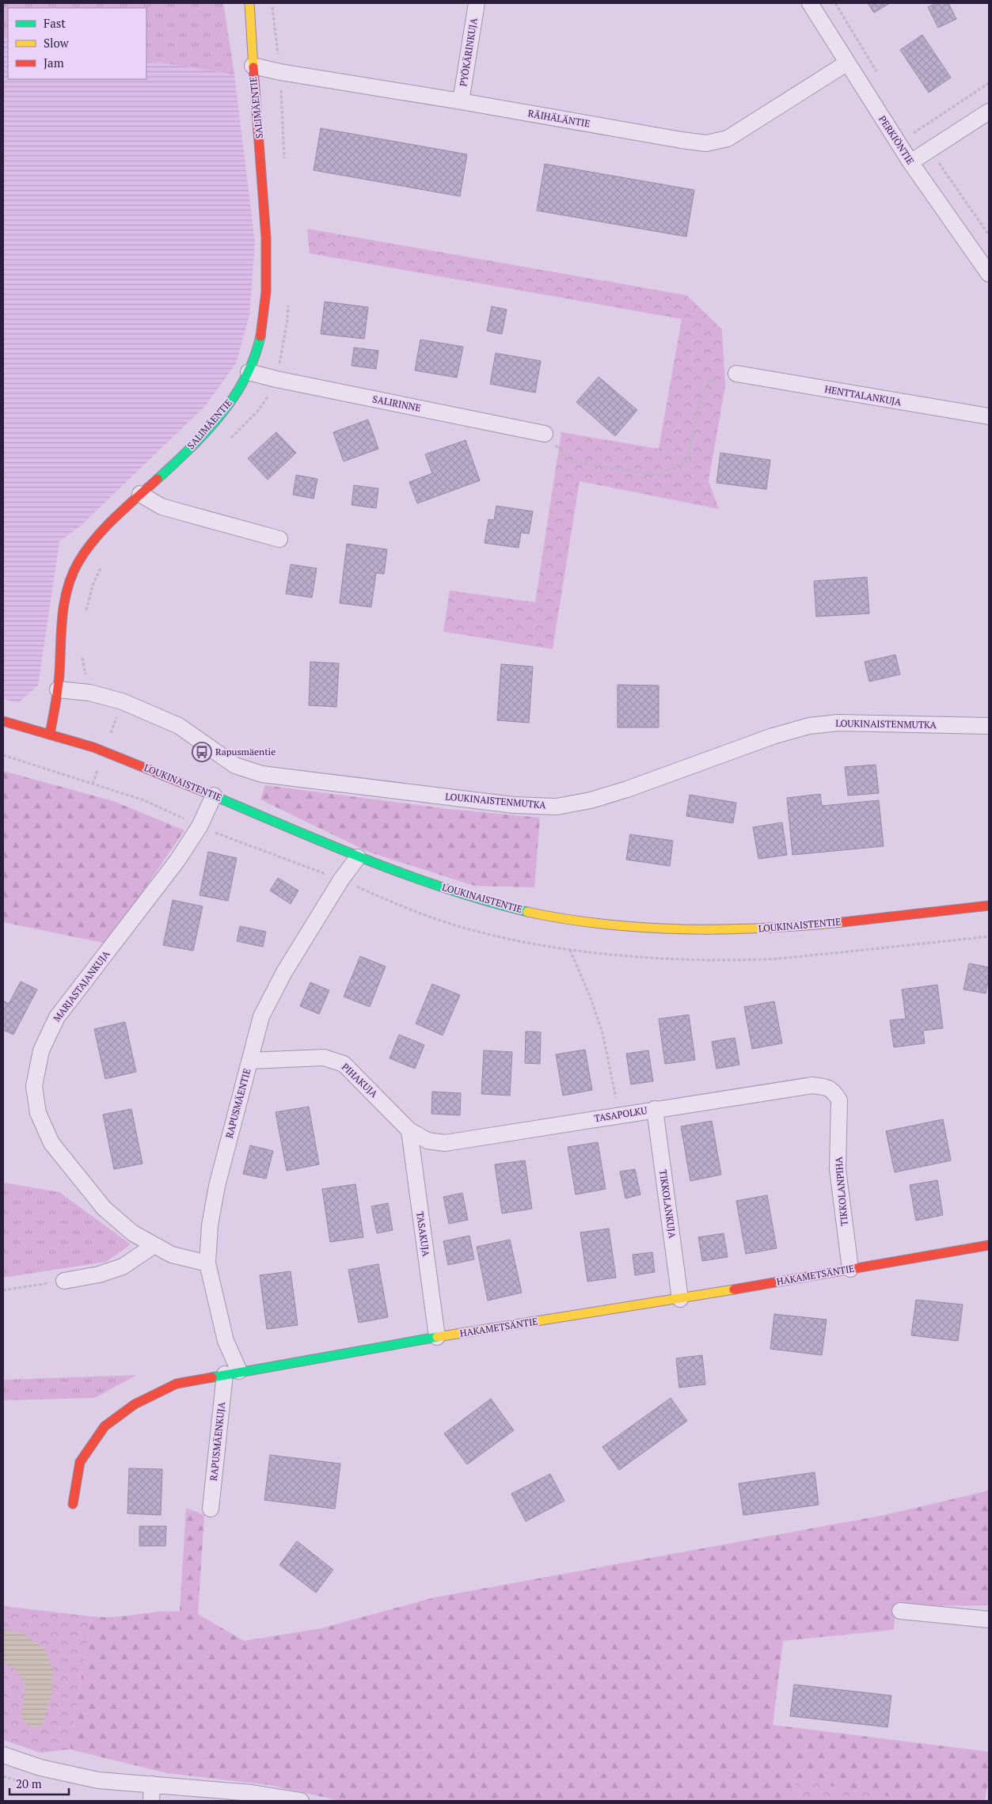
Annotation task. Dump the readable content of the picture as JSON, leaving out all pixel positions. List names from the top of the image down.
{
  "streets": {
    "street": [
      "PYÖKÄRINKUJA",
      "SALIMÄENTIE",
      "RÄIHÄLÄNTIE",
      "PERKIÖNTIE",
      "HENTTALANKUJA",
      "SALIRINNE",
      "LOUKINAISTENMUTKA",
      "LOUKINAISTENTIE",
      "MARJASTAJANKUJA",
      "PIHAKUJA",
      "RAPUSMÄENTIE",
      "TASAPOLKU",
      "TIKKOLANPIHA",
      "TIKKOLANKUJA",
      "TASAKUJA",
      "HAKAMETSÄNTIE",
      "RAPUSMÄENKUJA"
    ]
  },
  "crossings": [
    ["PYÖKÄRINKUJA", "RÄIHÄLÄNTIE"],
    ["SALIMÄENTIE", "RÄIHÄLÄNTIE"],
    ["SALIMÄENTIE", "SALIRINNE"],
    ["SALIMÄENTIE", "LOUKINAISTENMUTKA"],
    ["SALIMÄENTIE", "LOUKINAISTENTIE"],
    ["RÄIHÄLÄNTIE", "PERKIÖNTIE"],
    ["LOUKINAISTENTIE", "MARJASTAJANKUJA"],
    ["LOUKINAISTENTIE", "RAPUSMÄENTIE"],
    ["MARJASTAJANKUJA", "RAPUSMÄENTIE"],
    ["PIHAKUJA", "RAPUSMÄENTIE"],
    ["PIHAKUJA", "TASAPOLKU"],
    ["PIHAKUJA", "TASAKUJA"],
    ["RAPUSMÄENTIE", "HAKAMETSÄNTIE"],
    ["RAPUSMÄENTIE", "RAPUSMÄENKUJA"],
    ["TASAPOLKU", "TIKKOLANPIHA"],
    ["TASAPOLKU", "TIKKOLANKUJA"],
    ["TASAPOLKU", "TASAKUJA"],
    ["TIKKOLANPIHA", "HAKAMETSÄNTIE"],
    ["TIKKOLANKUJA", "HAKAMETSÄNTIE"],
    ["TASAKUJA", "HAKAMETSÄNTIE"],
    ["HAKAMETSÄNTIE", "RAPUSMÄENKUJA"]
  ],
  "places": {
    "bus stop": ["Rapusmäentie"]
  },
  "legend": ["Fast", "Slow", "Jam"],
  "scale_bar": "20 m"
}
